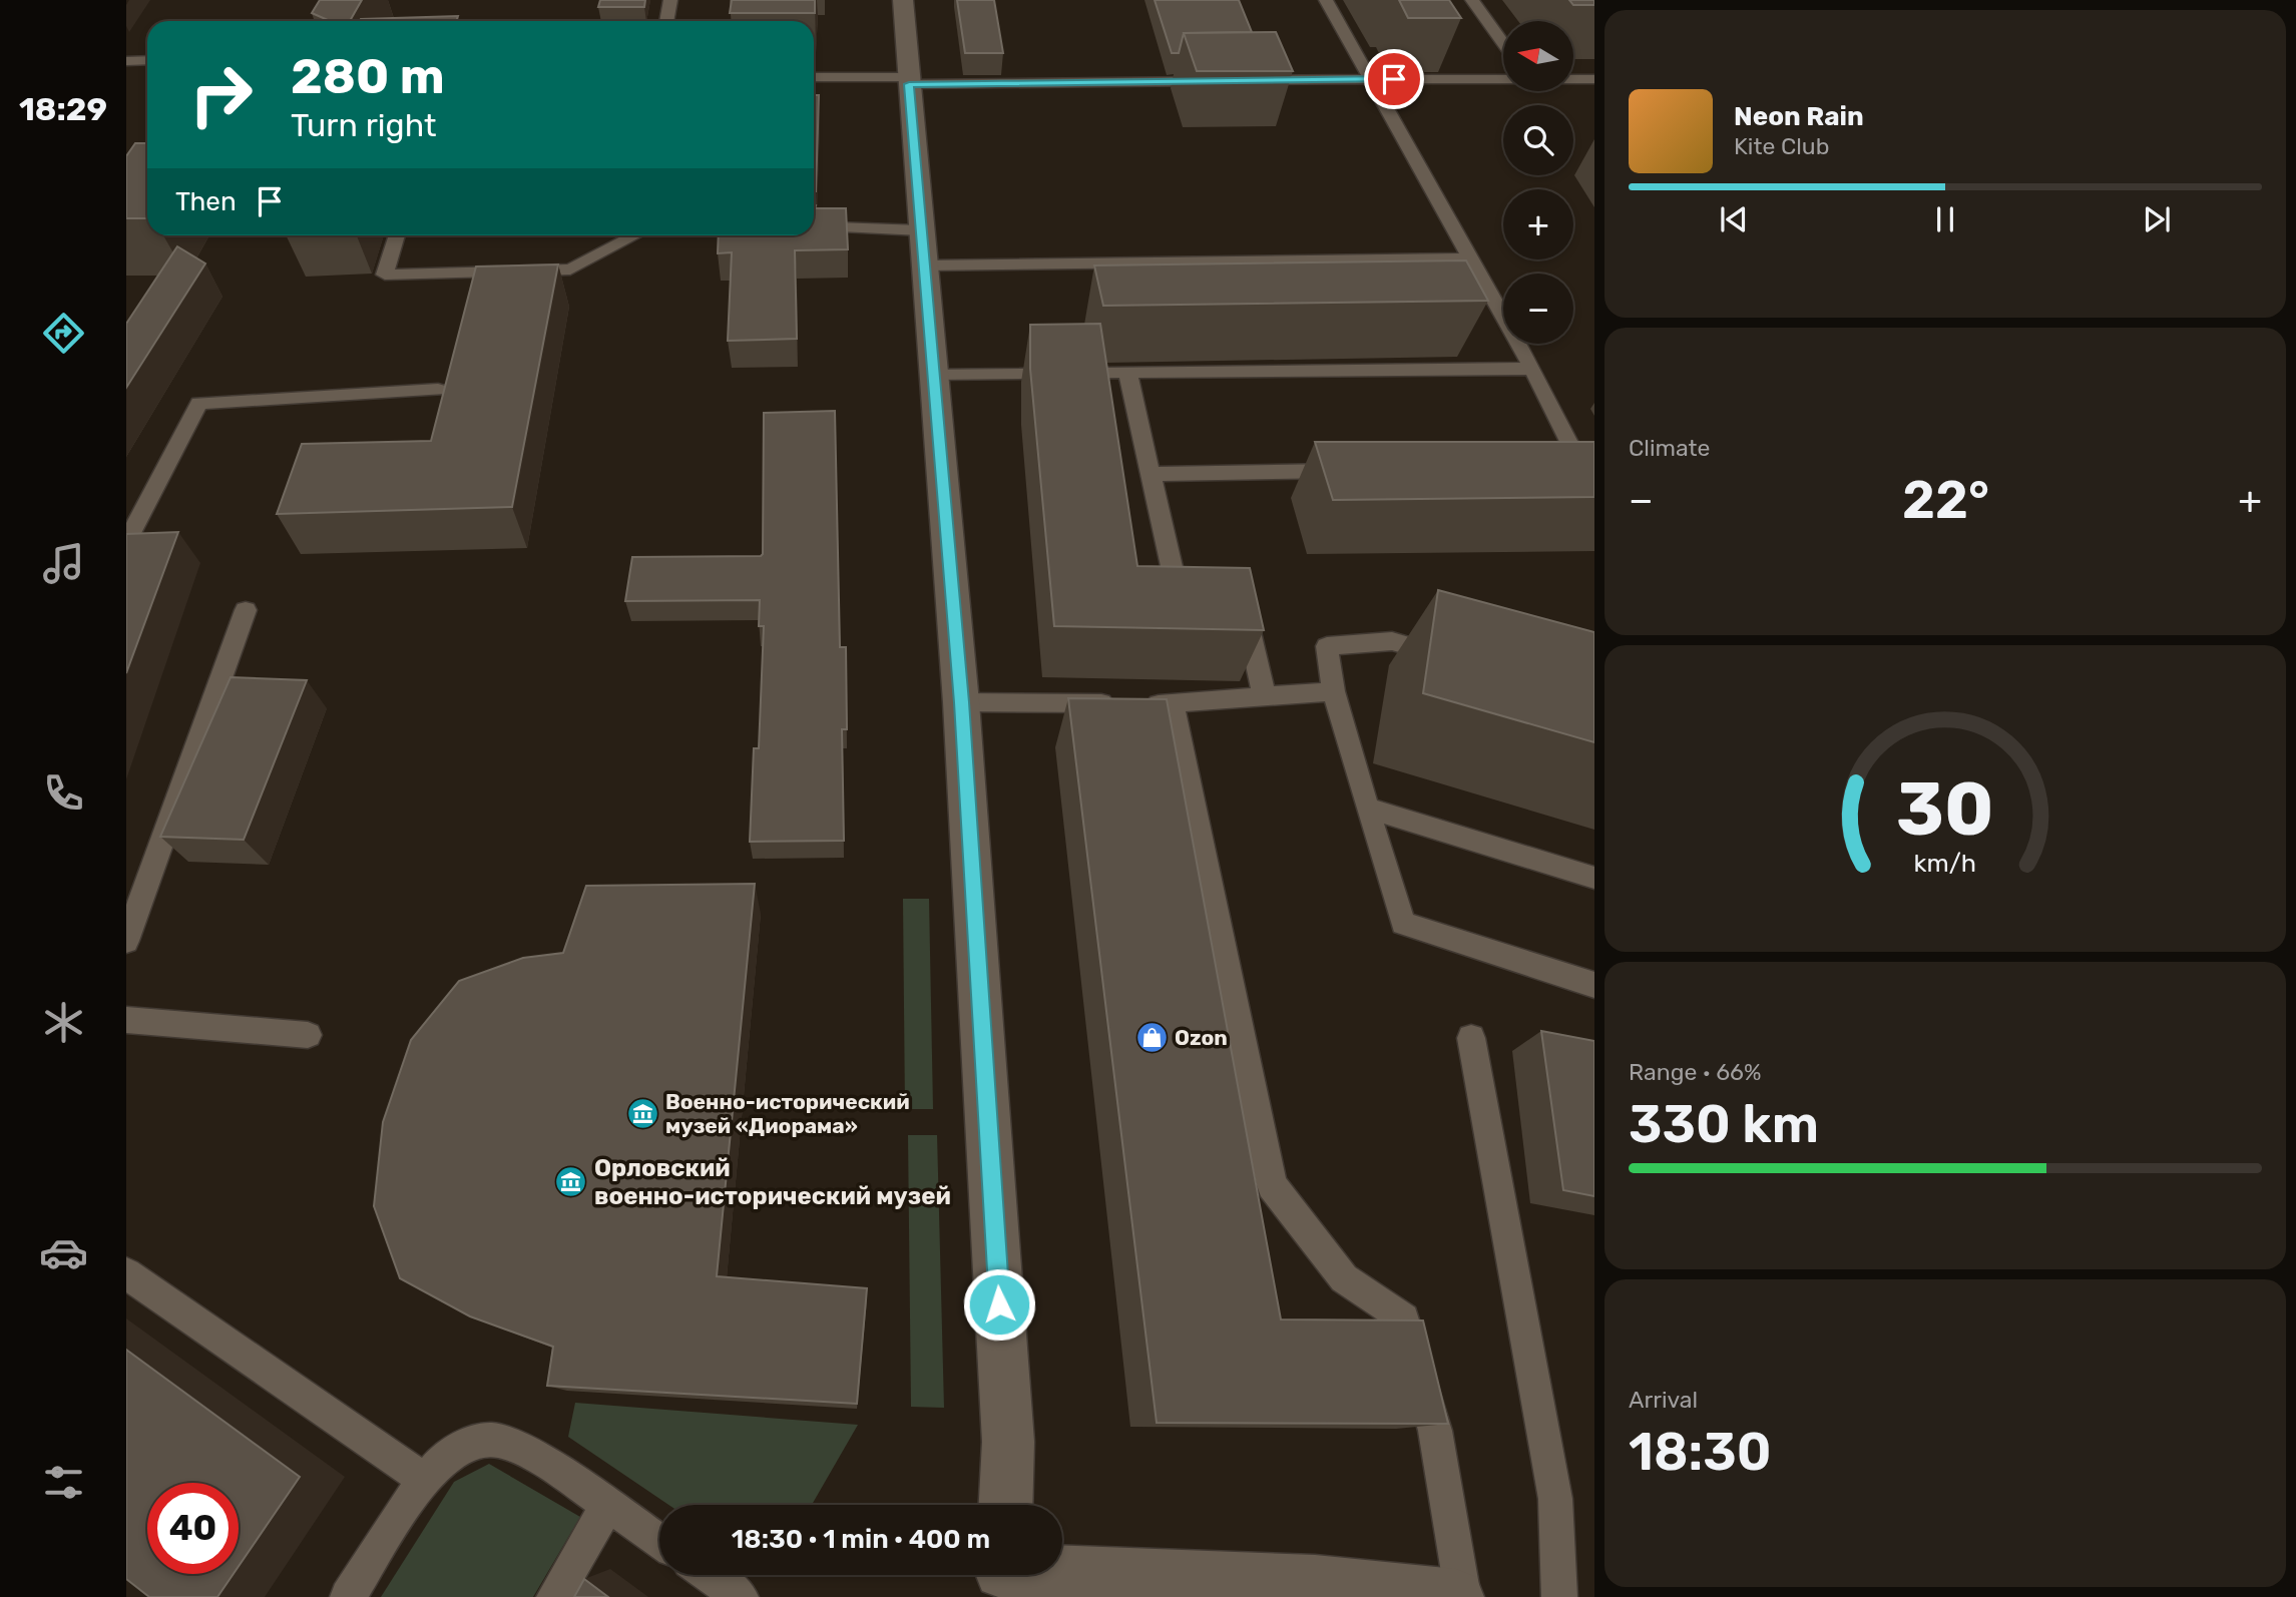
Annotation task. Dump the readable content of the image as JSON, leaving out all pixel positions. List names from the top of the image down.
{
  "places": {
    "shop": ["Ozon"],
    "museum": ["Военно-исторический музей «Диорама»", "Орловский военно-исторический музей"]
  },
  "north": "left",
  "page": {
    "tabs": "18:29",
    "map_buttons": ["+", "−"],
    "turn": ["280 m", "Turn right"],
    "song": ["Neon Rain", "Kite Club"],
    "then": "Then",
    "tile": [
      "Climate",
      ["Range · 66%", "330 km"],
      ["Arrival", "18:30"]
    ],
    "heat": ["−", "22°", "+"],
    "limit": "40",
    "trip": "18:30 · 1 min · 400 m",
    "gauge": ["30", "km/h"]
  }
}
